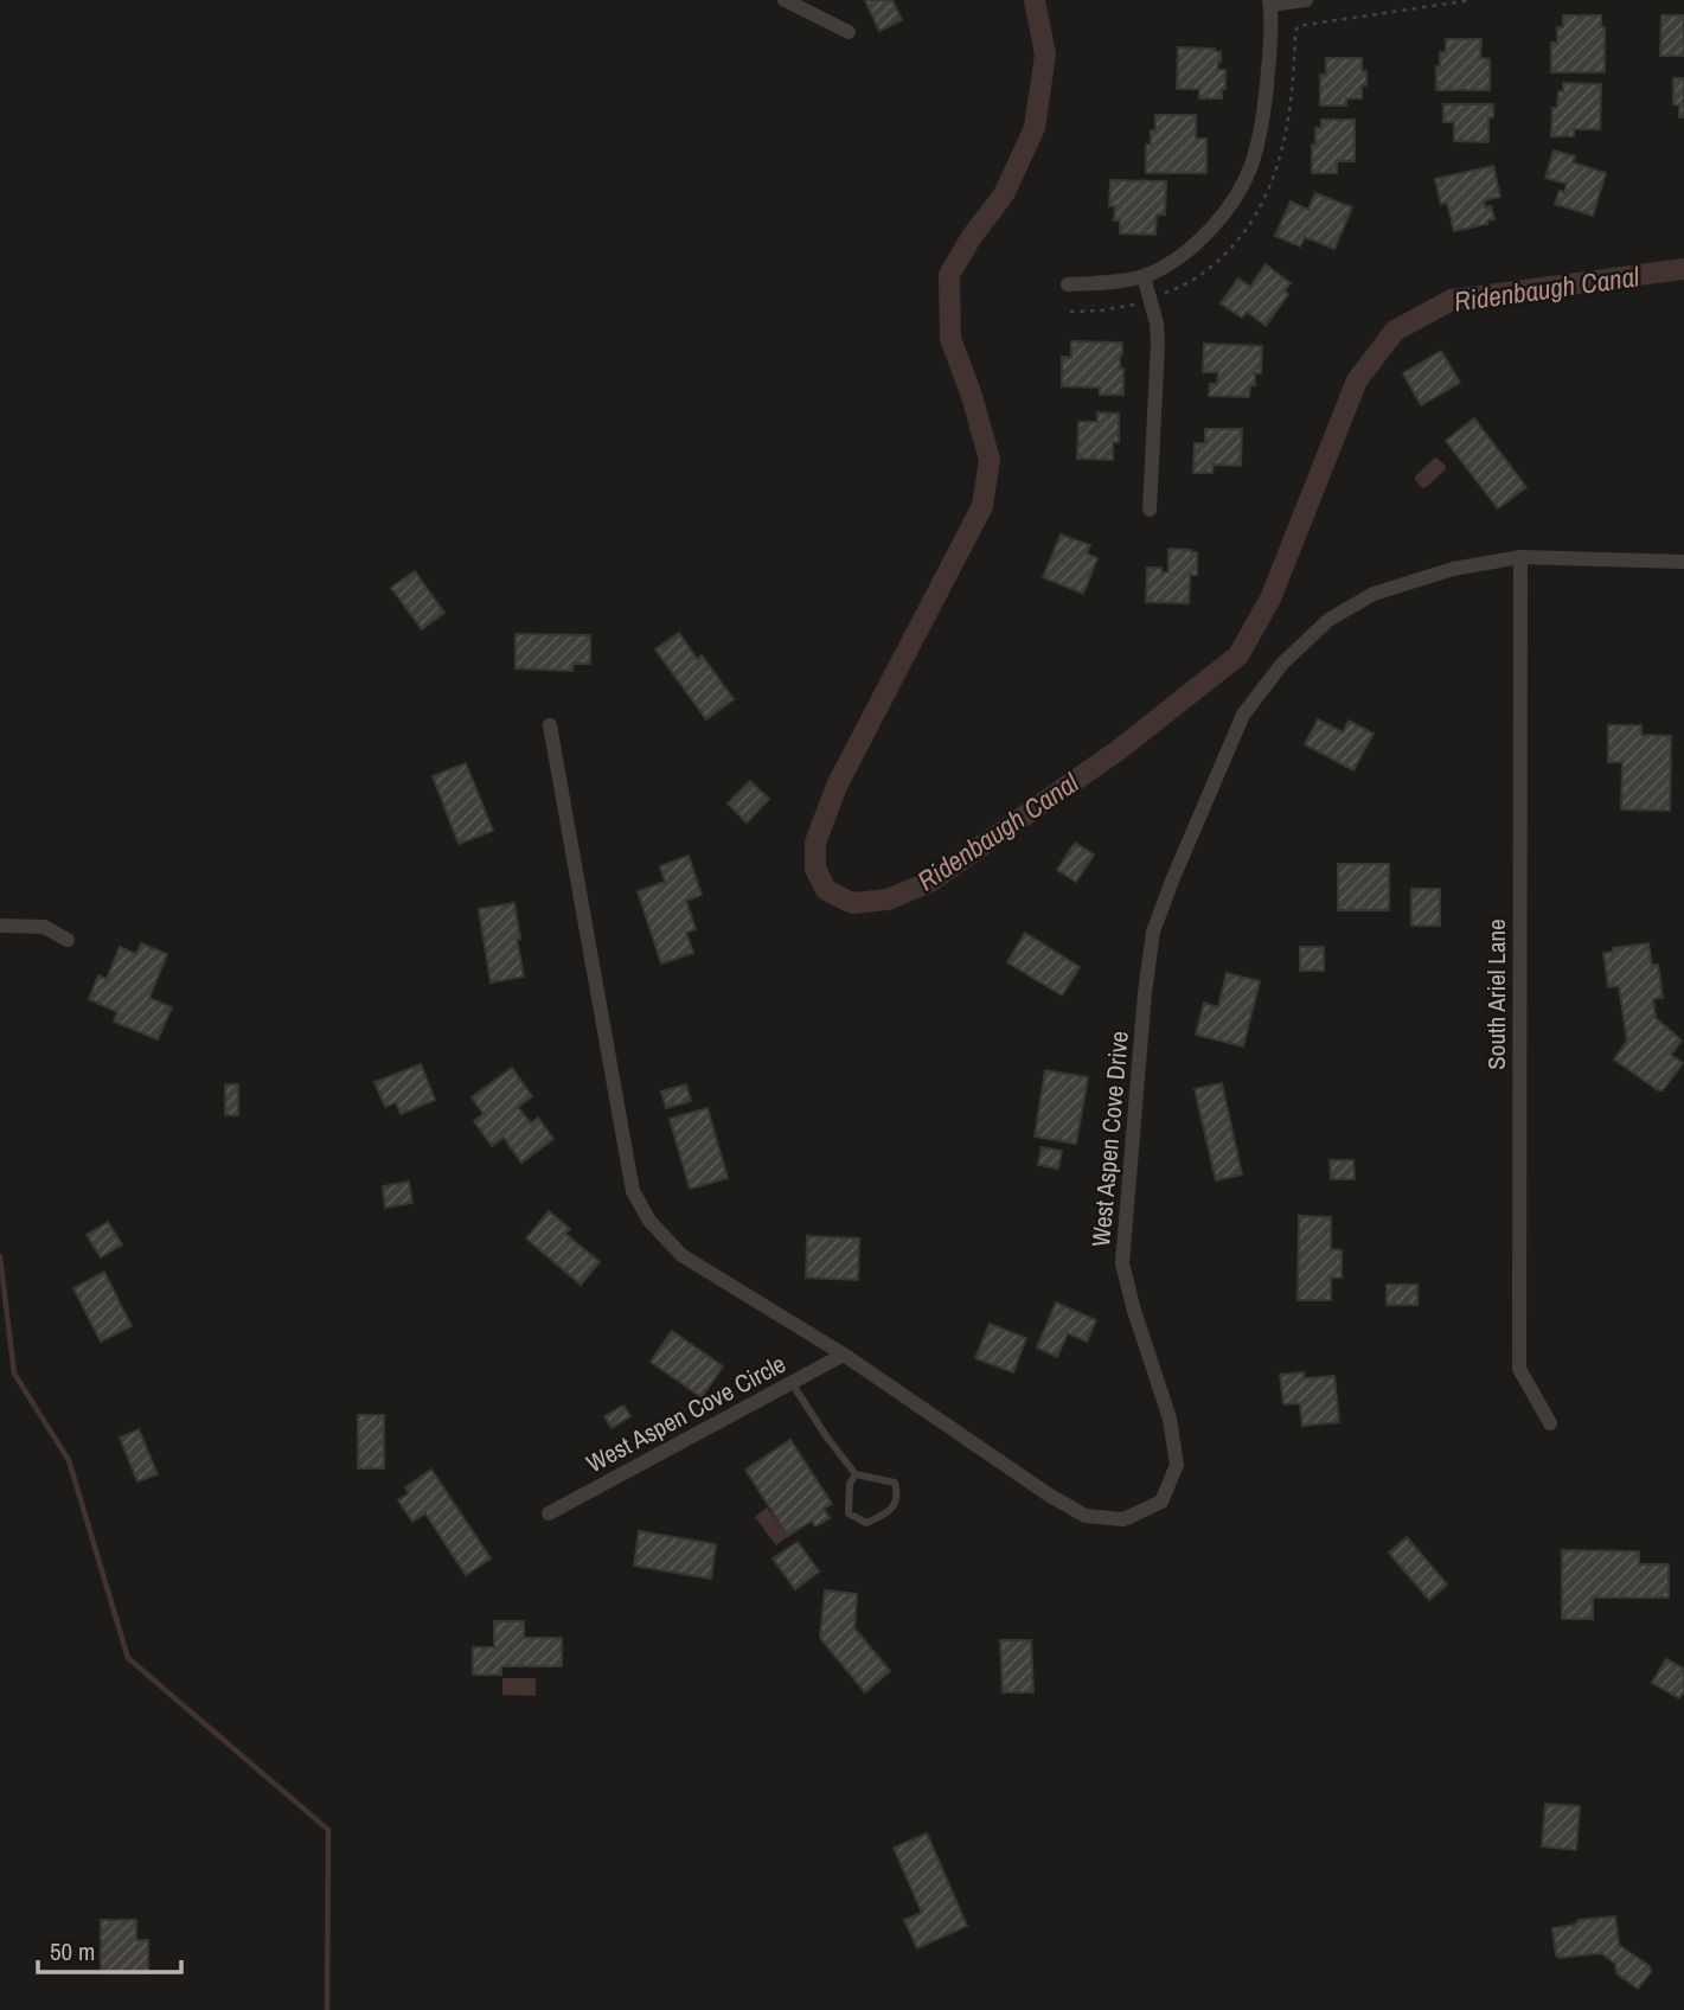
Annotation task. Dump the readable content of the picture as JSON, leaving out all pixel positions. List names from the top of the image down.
{
  "streets": {
    "street": ["South Ariel Lane", "West Aspen Cove Drive", "West Aspen Cove Circle"]
  },
  "crossings": [
    ["South Ariel Lane", "West Aspen Cove Drive"],
    ["West Aspen Cove Drive", "West Aspen Cove Circle"]
  ],
  "water": ["Ridenbaugh Canal"],
  "scale_bar": "50 m"
}
